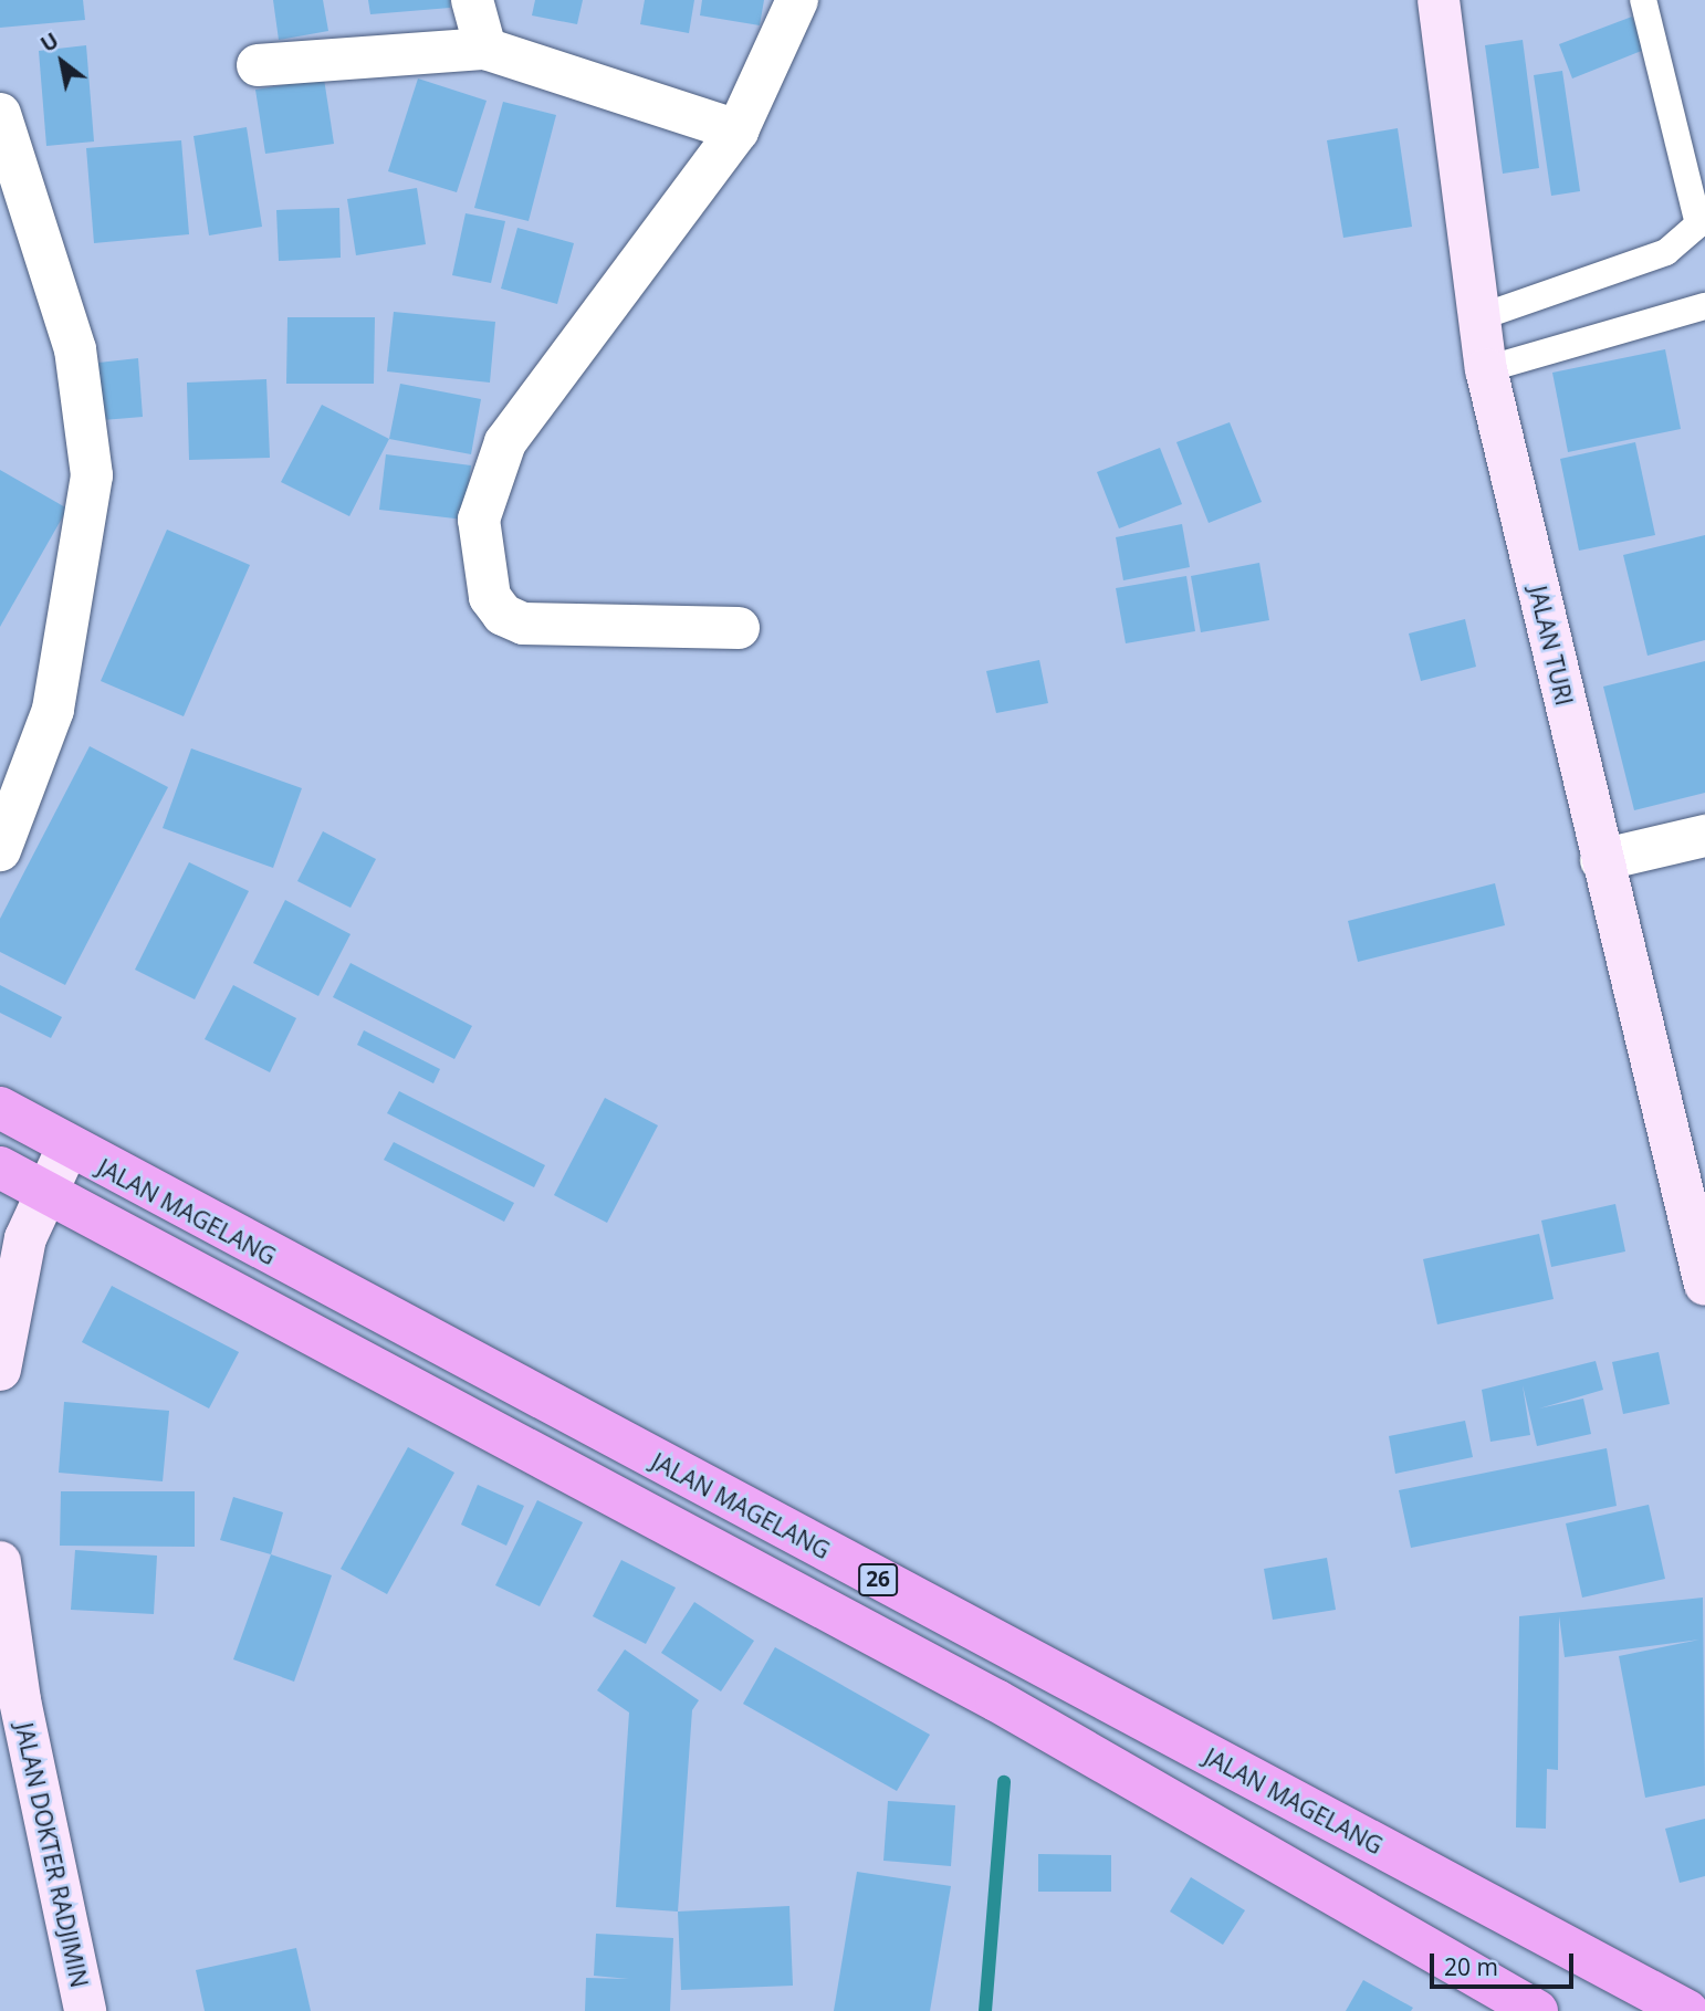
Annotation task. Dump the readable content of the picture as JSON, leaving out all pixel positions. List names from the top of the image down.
{
  "streets": {
    "highway": ["JALAN MAGELANG", "26"],
    "main road": ["JALAN TURI", "JALAN DOKTER RADJIMIN"]
  },
  "scale_bar": "20 m",
  "north": "top left"
}
